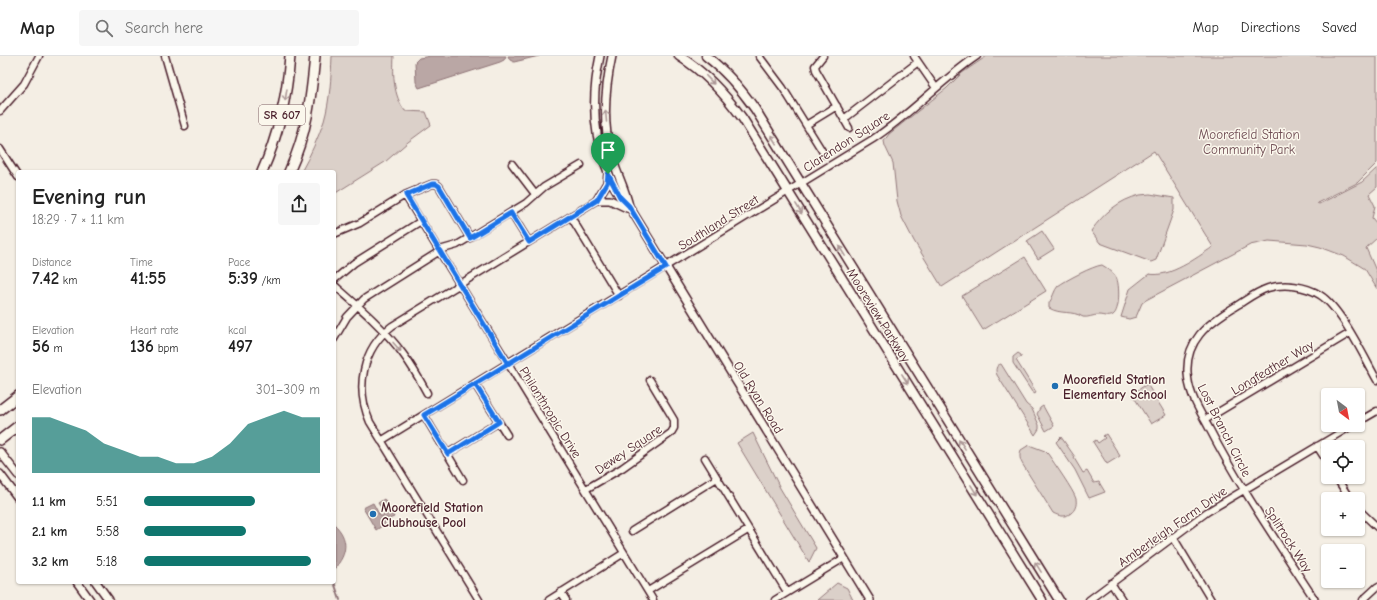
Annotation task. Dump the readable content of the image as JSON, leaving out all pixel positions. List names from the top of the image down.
{
  "streets": {
    "main road": ["SR 607", "Mooreview Parkway"],
    "street": [
      "Clarendon Square",
      "Southland Street",
      "Longfeather Way",
      "Old Ryan Road",
      "Philanthropic Drive",
      "Lost Branch Circle",
      "Dewey Square",
      "Amberleigh Farm Drive",
      "Splitrock Way"
    ]
  },
  "crossings": [
    ["Clarendon Square", "Southland Street"],
    ["Clarendon Square", "Mooreview Parkway"],
    ["Southland Street", "Mooreview Parkway"],
    ["Southland Street", "Old Ryan Road"],
    ["Southland Street", "Philanthropic Drive"],
    ["Longfeather Way", "Lost Branch Circle"],
    ["Philanthropic Drive", "Dewey Square"],
    ["Lost Branch Circle", "Amberleigh Farm Drive"],
    ["Lost Branch Circle", "Splitrock Way"],
    ["Amberleigh Farm Drive", "Splitrock Way"]
  ],
  "parks": ["Moorefield Station Community Park"],
  "places": ["Moorefield Station Elementary School", "Moorefield Station Clubhouse Pool"],
  "north": "bottom right",
  "page": {
    "header": "Map",
    "search": "Search here",
    "nav": ["Map", "Directions", "Saved"],
    "heading": ["Evening run", "18:29 · 7 × 1.1 km"],
    "stats": [
      ["Distance", "7.42 km"],
      ["Time", "41:55"],
      ["Pace", "5:39 /km"],
      ["Elevation", "56 m"],
      ["Heart rate", "136 bpm"],
      ["kcal", "497"]
    ],
    "chart": ["Elevation", "301–309 m"],
    "map_buttons": ["+", "−"],
    "list": [
      {
        "name": "1.1 km",
        "note": "5:51"
      },
      {
        "name": "2.1 km",
        "note": "5:58"
      },
      {
        "name": "3.2 km",
        "note": "5:18"
      }
    ]
  }
}
